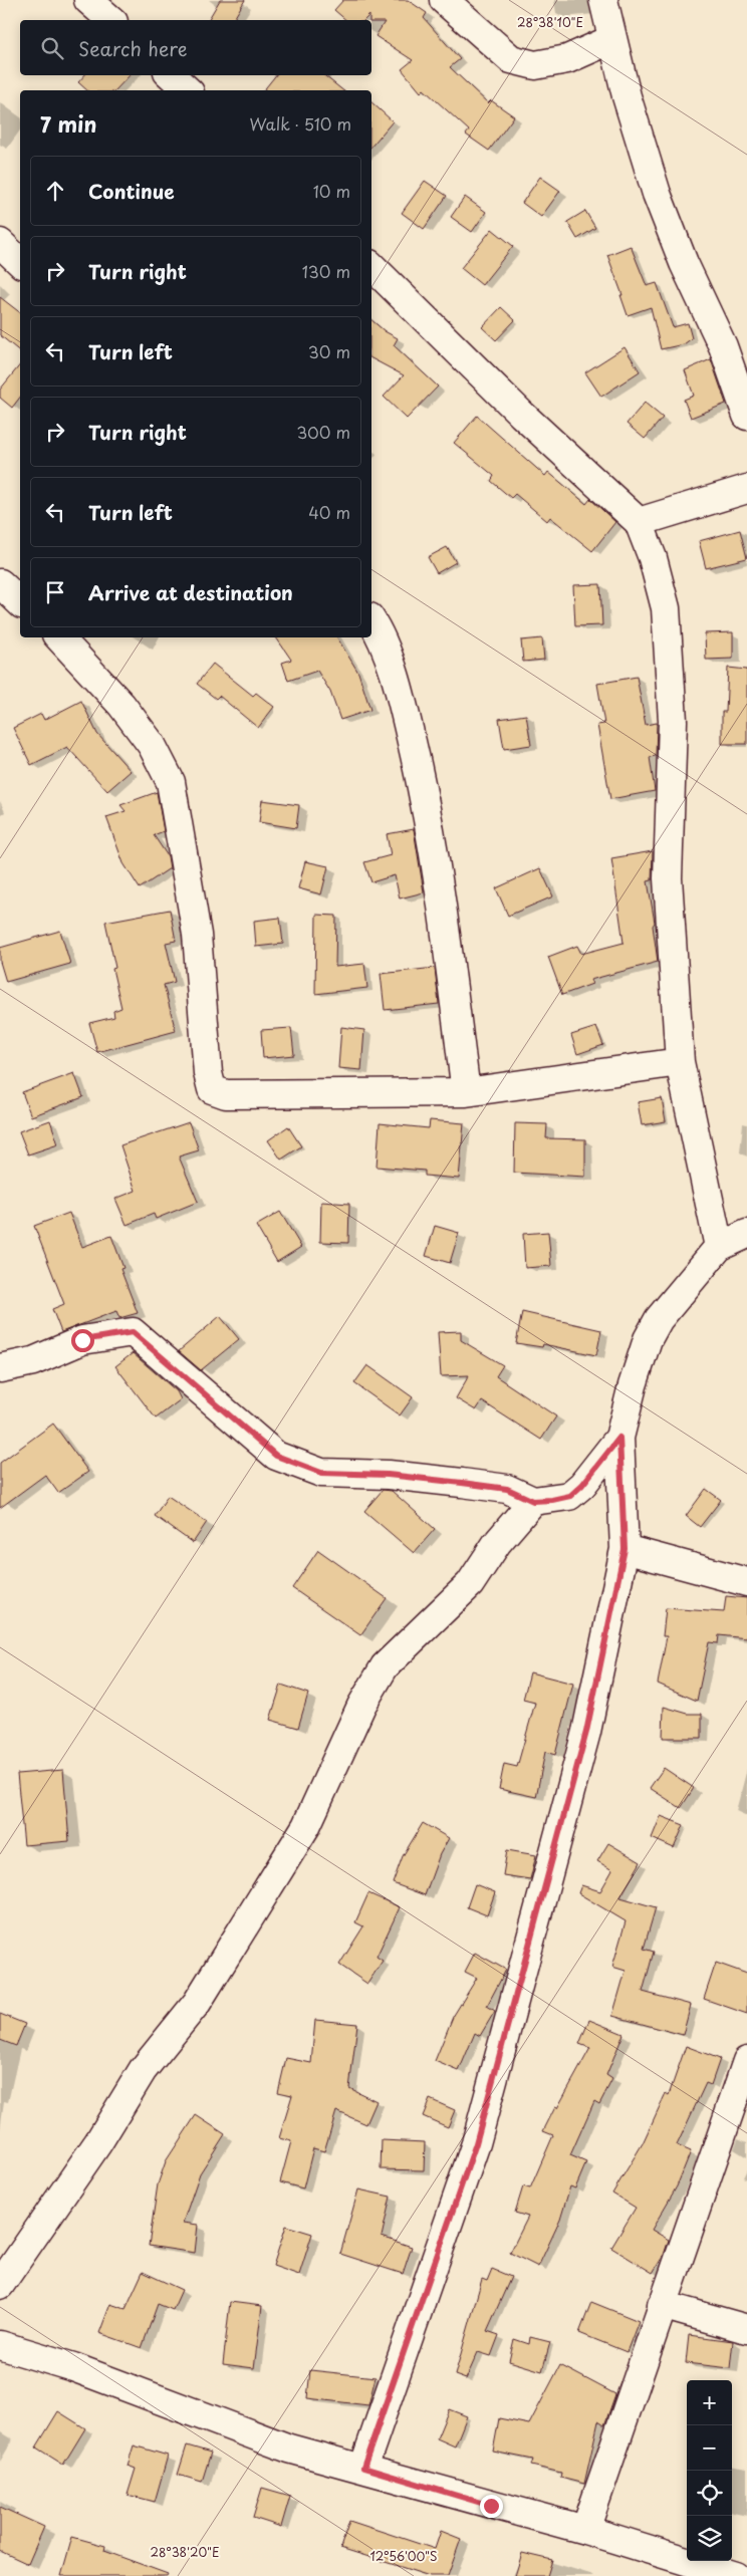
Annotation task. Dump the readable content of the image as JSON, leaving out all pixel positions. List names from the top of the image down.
{
  "page": {
    "search": "Search here",
    "heading": ["7 min", "Walk · 510 m"],
    "list": [
      ["Continue", "10 m"],
      ["Turn right", "130 m"],
      ["Turn left", "30 m"],
      ["Turn right", "300 m"],
      ["Turn left", "40 m"],
      "Arrive at destination"
    ],
    "map_buttons": ["+", "−"]
  },
  "coordinates": ["28°38'10\"E", "28°38'20\"E", "12°56'00\"S"]
}
